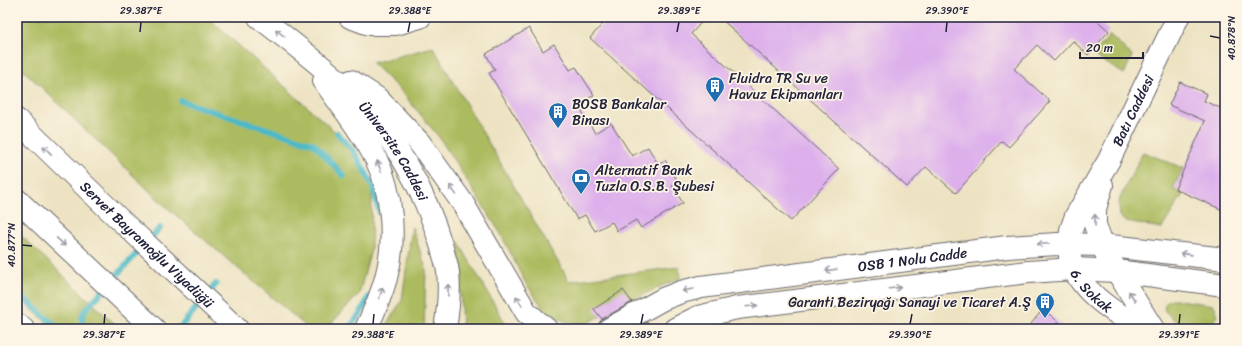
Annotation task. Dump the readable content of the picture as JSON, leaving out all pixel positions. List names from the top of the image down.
{
  "streets": {
    "main road": [
      "Batı Caddesi",
      "Üniversite Caddesi",
      "Servet Bayramoğlu Viyadüğü",
      "OSB 1 Nolu Cadde",
      "6. Sokak"
    ]
  },
  "crossings": [
    ["Batı Caddesi", "OSB 1 Nolu Cadde"],
    ["Batı Caddesi", "6. Sokak"],
    ["OSB 1 Nolu Cadde", "6. Sokak"]
  ],
  "places": {
    "building": ["Fluidra TR Su ve Havuz Ekipmanları", "BOSB Bankalar Binası", "Garanti Beziryağı Sanayi ve Ticaret A.Ş"],
    "bank": ["Alternatif Bank Tuzla O.S.B. Şubesi"]
  },
  "scale_bar": "20 m",
  "coordinates": [
    "29.387°E",
    "29.388°E",
    "29.389°E",
    "29.390°E",
    "40.878°N",
    "40.877°N",
    "29.391°E"
  ]
}
